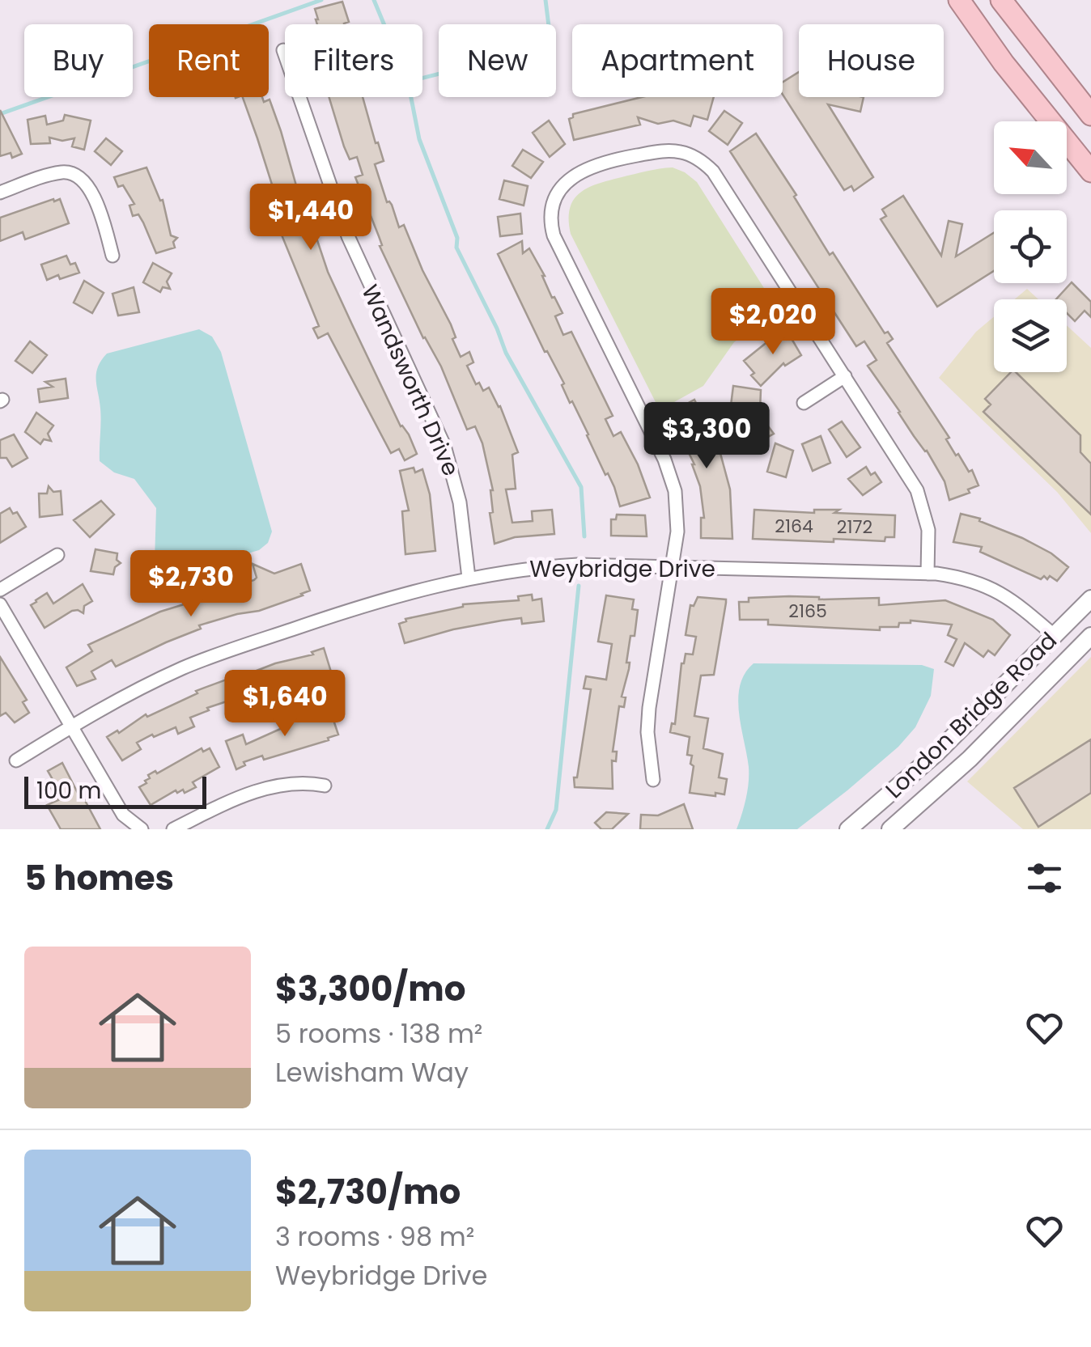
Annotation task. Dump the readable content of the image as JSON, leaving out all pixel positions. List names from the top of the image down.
{
  "streets": {
    "main road": ["London Bridge Road"],
    "street": ["Wandsworth Drive", "Weybridge Drive"]
  },
  "crossings": [
    ["Wandsworth Drive", "Weybridge Drive"],
    ["Weybridge Drive", "London Bridge Road"]
  ],
  "house_numbers": ["2164", "2172", "2165"],
  "scale_bar": "100 m",
  "north": "top left",
  "page": {
    "chip": [
      "Buy",
      "Rent",
      "Filters",
      "New",
      "Apartment",
      "House"
    ],
    "price": [
      "$1,440",
      "$2,020",
      "$3,300",
      "$2,730",
      "$1,640"
    ],
    "scale": "100 m",
    "heading": "5 homes",
    "list": [
      {
        "name": "$3,300/mo",
        "note": "5 rooms · 138 m² · Lewisham Way"
      },
      {
        "name": "$2,730/mo",
        "note": "3 rooms · 98 m² · Weybridge Drive"
      }
    ]
  }
}
